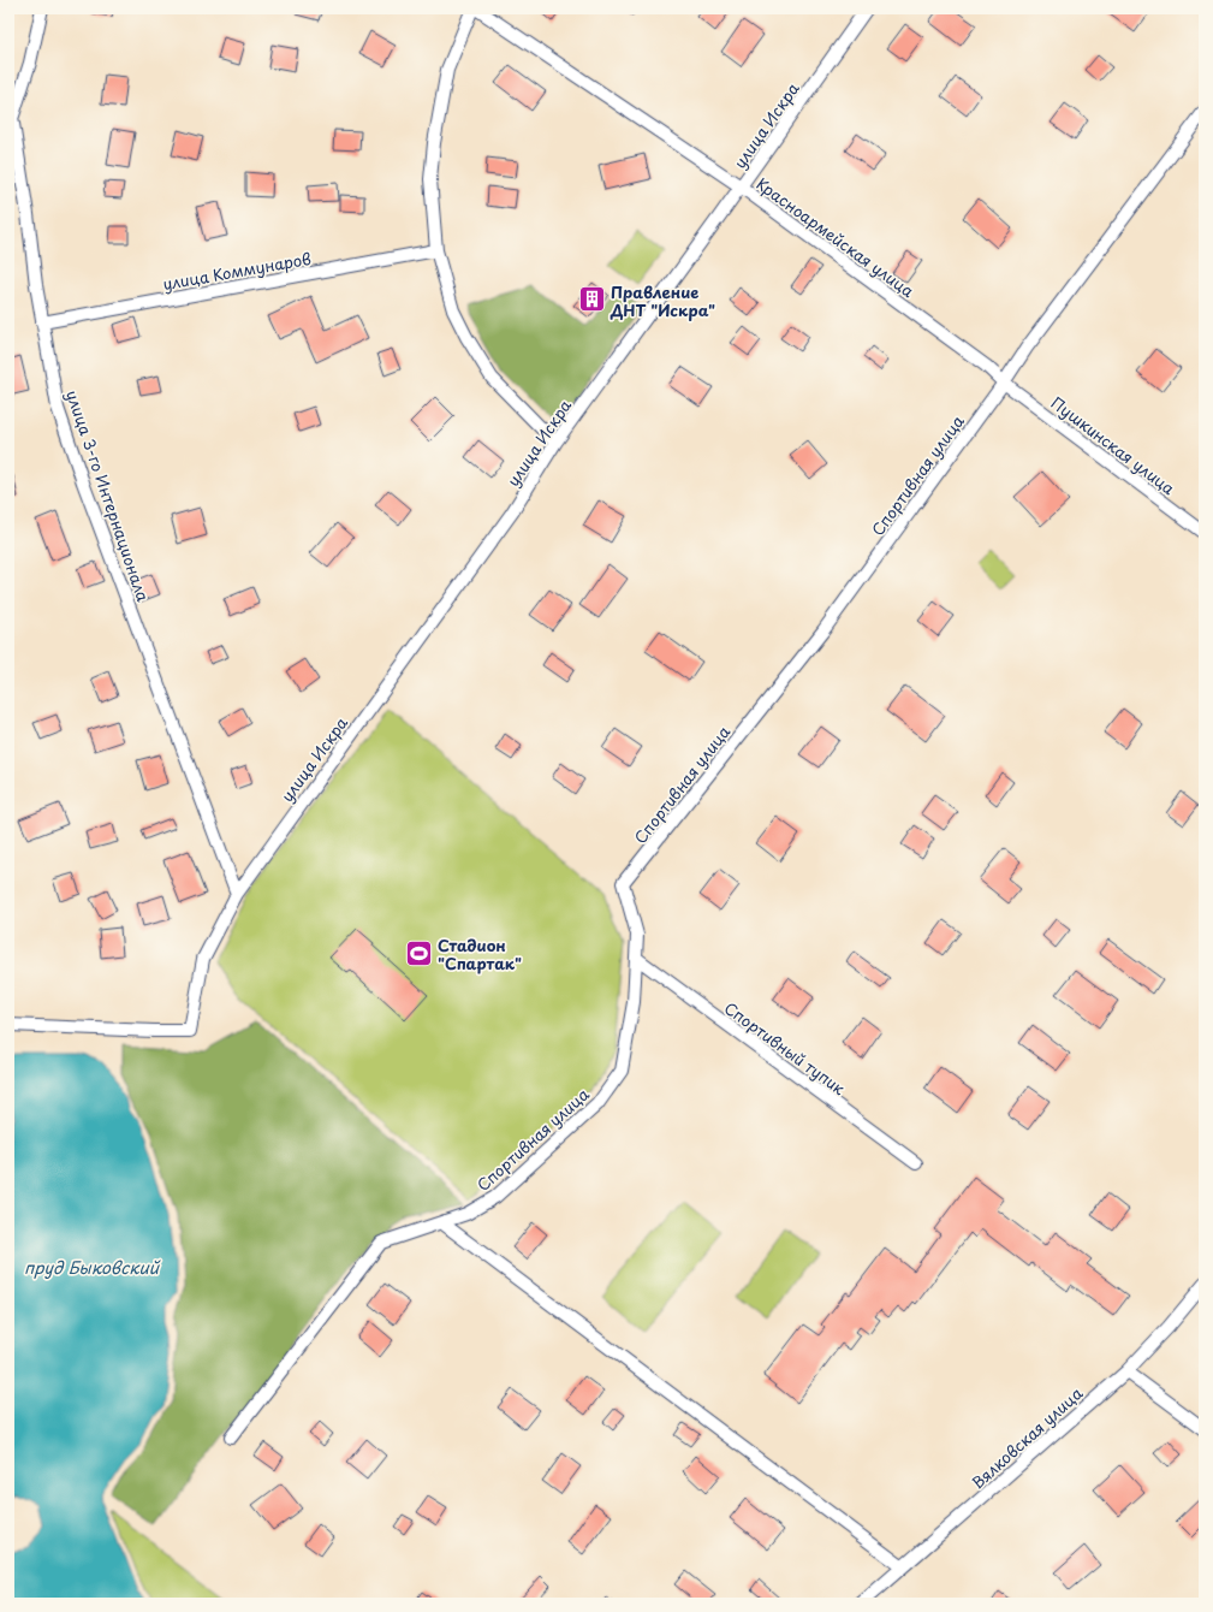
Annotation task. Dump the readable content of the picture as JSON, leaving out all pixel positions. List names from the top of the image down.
{
  "streets": {
    "street": [
      "улица Искра",
      "Красноармейская улица",
      "улица Коммунаров",
      "Пушкинская улица",
      "Спортивная улица",
      "улица 3-го Интернационала",
      "Спортивный тупик",
      "Вялковская улица"
    ]
  },
  "crossings": [
    ["улица Искра", "Красноармейская улица"],
    ["улица Искра", "улица 3-го Интернационала"],
    ["Красноармейская улица", "Пушкинская улица"],
    ["Красноармейская улица", "Спортивная улица"],
    ["улица Коммунаров", "улица 3-го Интернационала"],
    ["Пушкинская улица", "Спортивная улица"],
    ["Спортивная улица", "Спортивный тупик"]
  ],
  "water": ["пруд Быковский"],
  "places": {
    "building": ["Правление ДНТ \"Искра\""],
    "sports": ["Стадион \"Спартак\""]
  }
}
